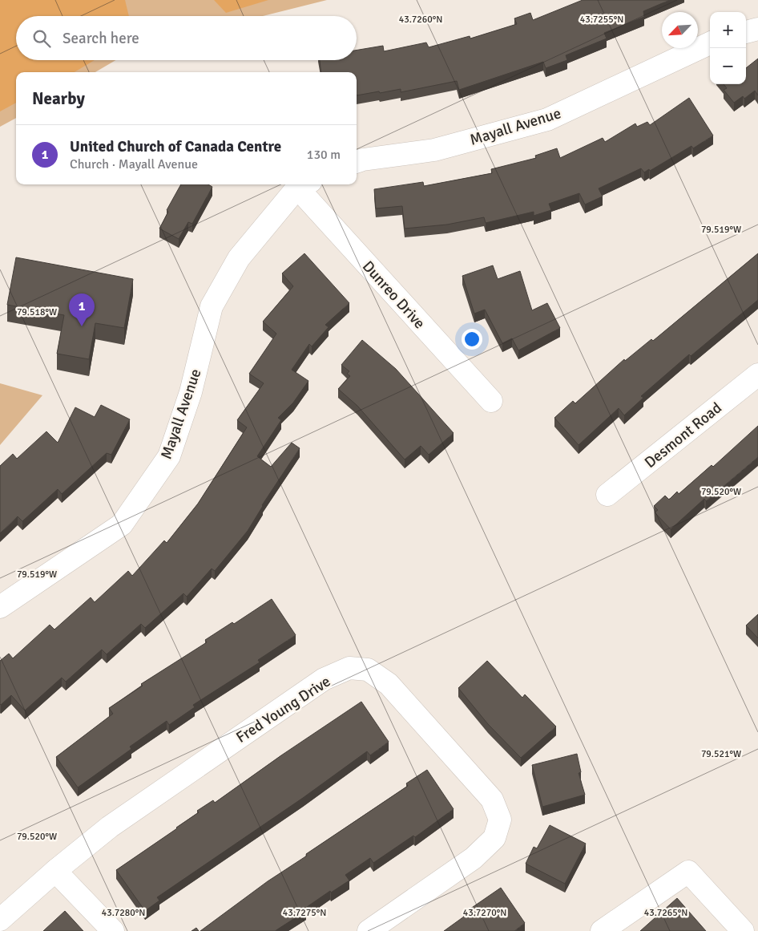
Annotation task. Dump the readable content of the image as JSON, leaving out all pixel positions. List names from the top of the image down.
{
  "streets": {
    "street": [
      "Mayall Avenue",
      "Dunreo Drive",
      "Desmont Road",
      "Fred Young Drive"
    ]
  },
  "crossings": [
    ["Mayall Avenue", "Dunreo Drive"]
  ],
  "north": "bottom left",
  "page": {
    "map_buttons": ["+", "−"],
    "search": "Search here",
    "heading": "Nearby",
    "list": [
      {
        "mark": "1",
        "name": "United Church of Canada Centre",
        "note": "Church · Mayall Avenue",
        "value": "130 m"
      }
    ],
    "pins": "1"
  },
  "coordinates": [
    "43.7260°N",
    "43.7255°N",
    "79.519°W",
    "79.518°W",
    "79.520°W",
    "79.521°W",
    "43.7280°N",
    "43.7275°N",
    "43.7270°N",
    "43.7265°N"
  ]
}
